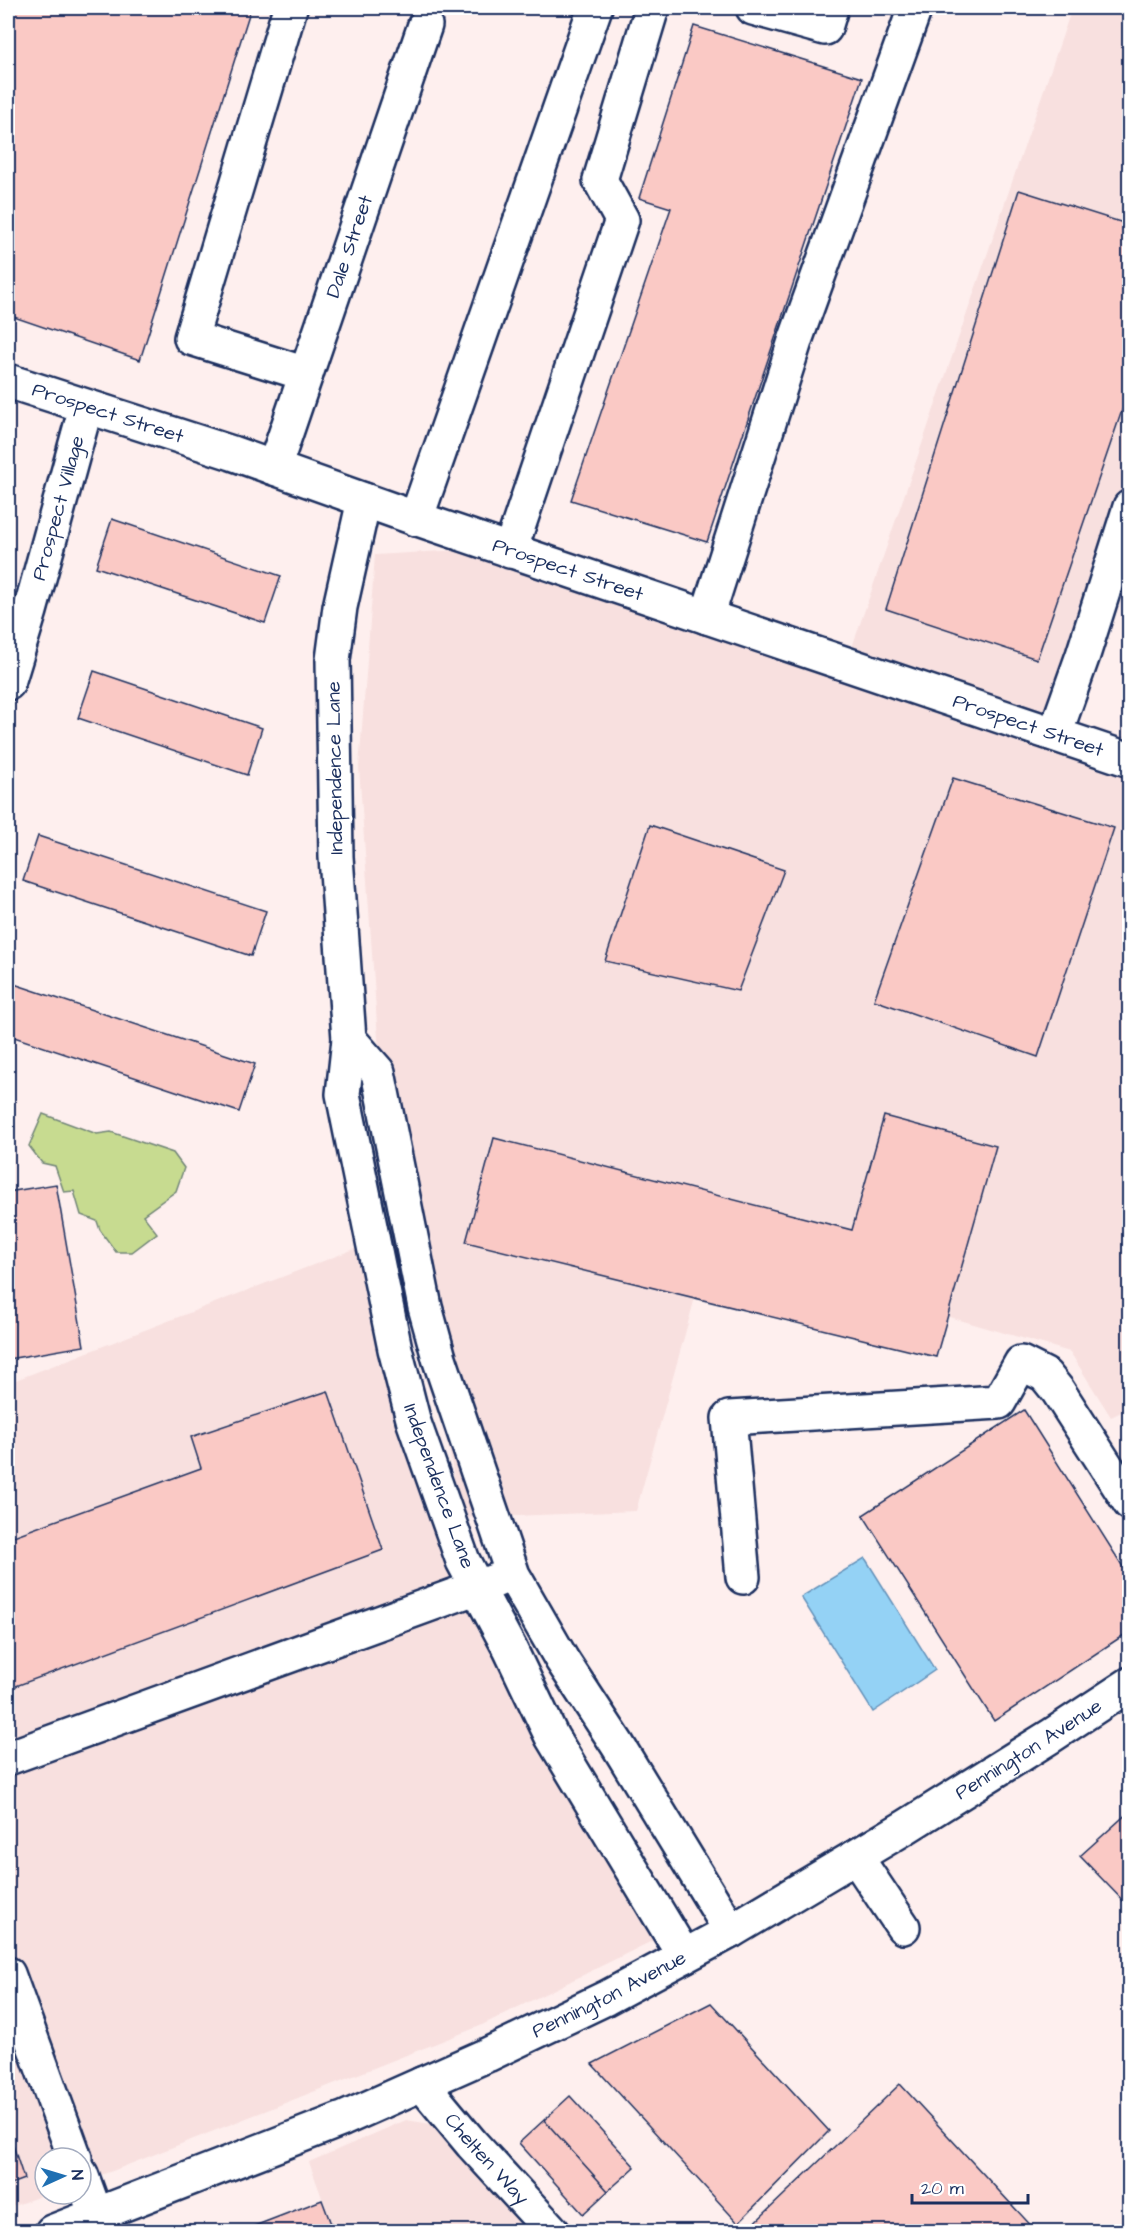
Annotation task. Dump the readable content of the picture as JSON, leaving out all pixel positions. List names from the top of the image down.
{
  "streets": {
    "street": [
      "Dale Street",
      "Prospect Street",
      "Prospect Village",
      "Independence Lane",
      "Pennington Avenue",
      "Chelten Way"
    ]
  },
  "crossings": [
    ["Dale Street", "Prospect Street"],
    ["Prospect Street", "Prospect Village"],
    ["Prospect Street", "Independence Lane"],
    ["Independence Lane", "Pennington Avenue"],
    ["Pennington Avenue", "Chelten Way"]
  ],
  "scale_bar": "20 m",
  "north": "right"
}
